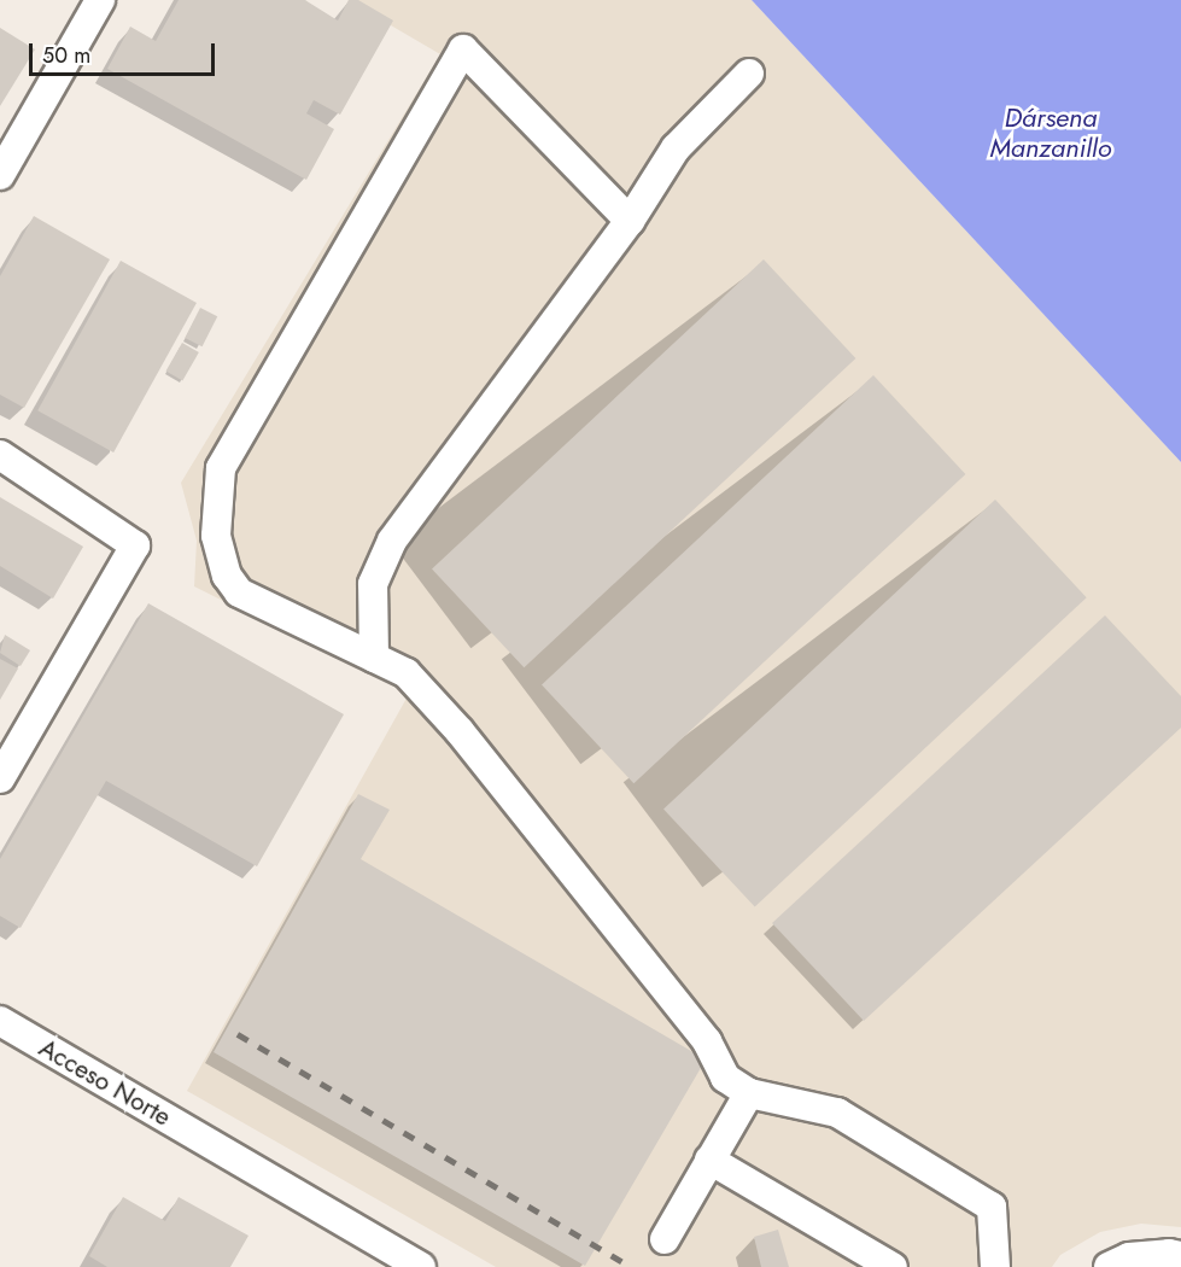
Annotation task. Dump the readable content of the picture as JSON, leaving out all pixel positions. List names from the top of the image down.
{
  "streets": {
    "street": ["Acceso Norte"]
  },
  "water": ["Dársena Manzanillo"],
  "scale_bar": "50 m"
}
